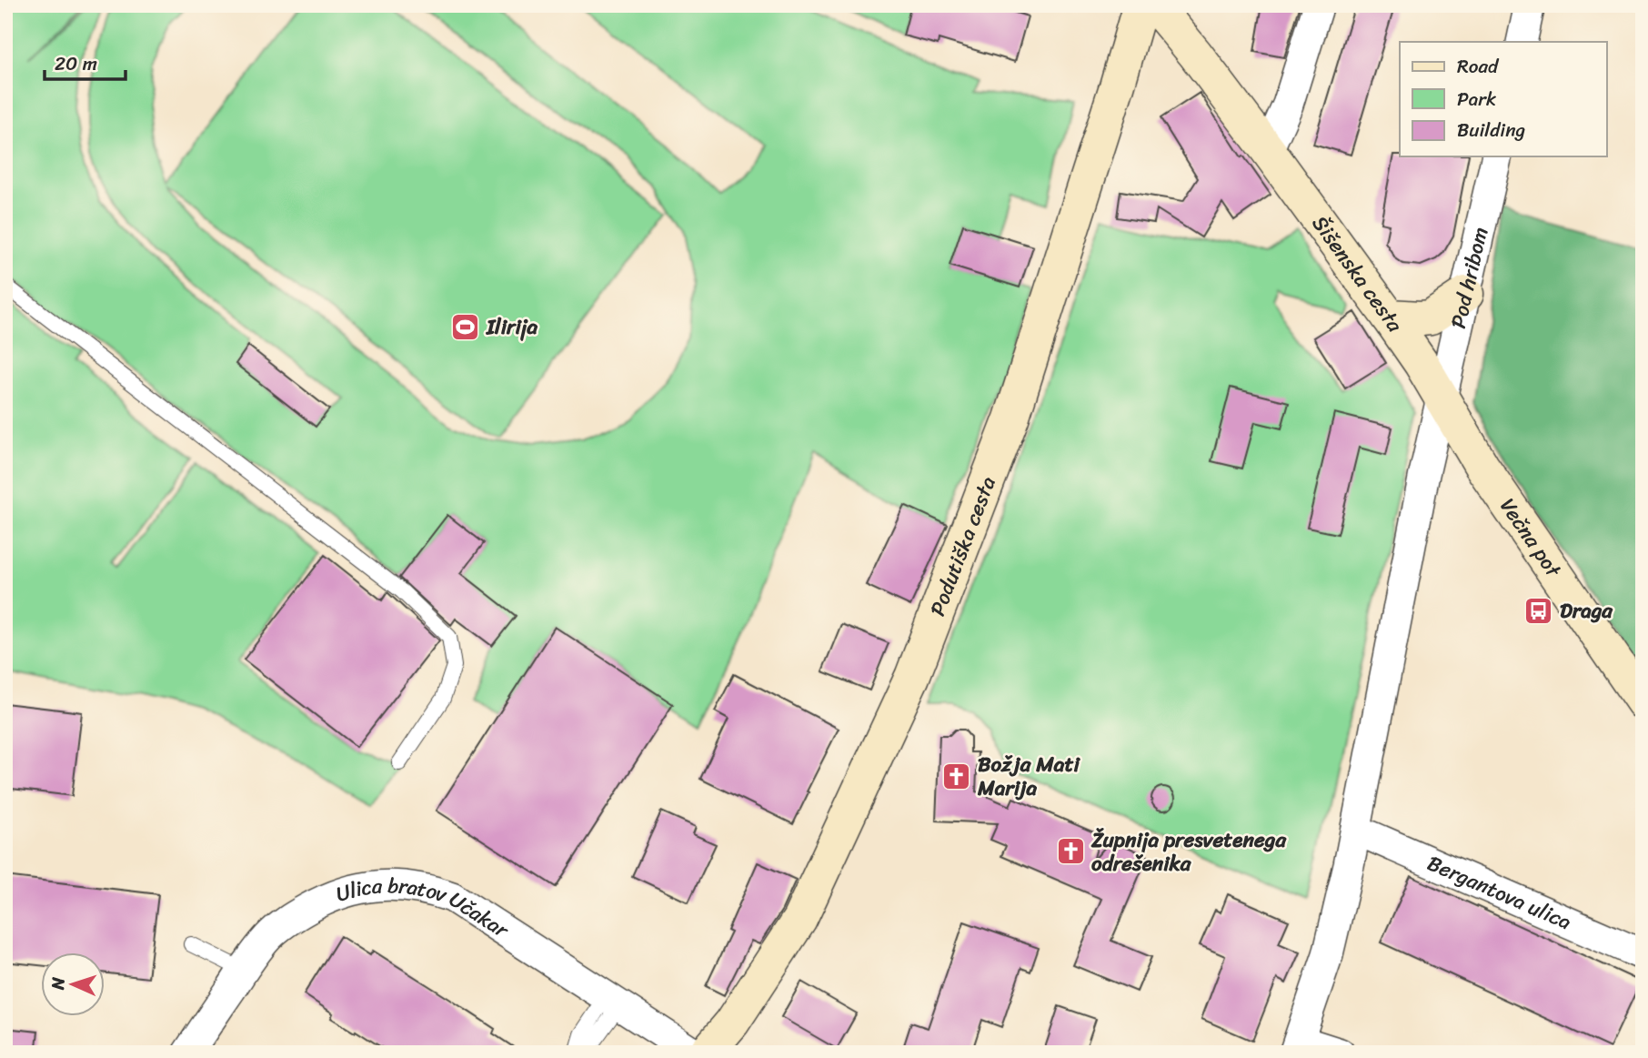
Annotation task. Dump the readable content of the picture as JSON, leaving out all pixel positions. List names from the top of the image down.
{
  "streets": {
    "main road": ["Šišenska cesta", "Večna pot", "Podutiška cesta"],
    "street": ["Pod hribom", "Bergantova ulica", "Ulica bratov Učakar"]
  },
  "crossings": [
    ["Šišenska cesta", "Pod hribom"],
    ["Šišenska cesta", "Večna pot"],
    ["Pod hribom", "Večna pot"]
  ],
  "places": {
    "sports": ["Ilirija"],
    "bus stop": ["Draga"],
    "church": ["Božja Mati Marija", "Župnija presvetenega odrešenika"]
  },
  "legend": ["Road", "Park", "Building"],
  "scale_bar": "20 m",
  "north": "left"
}
